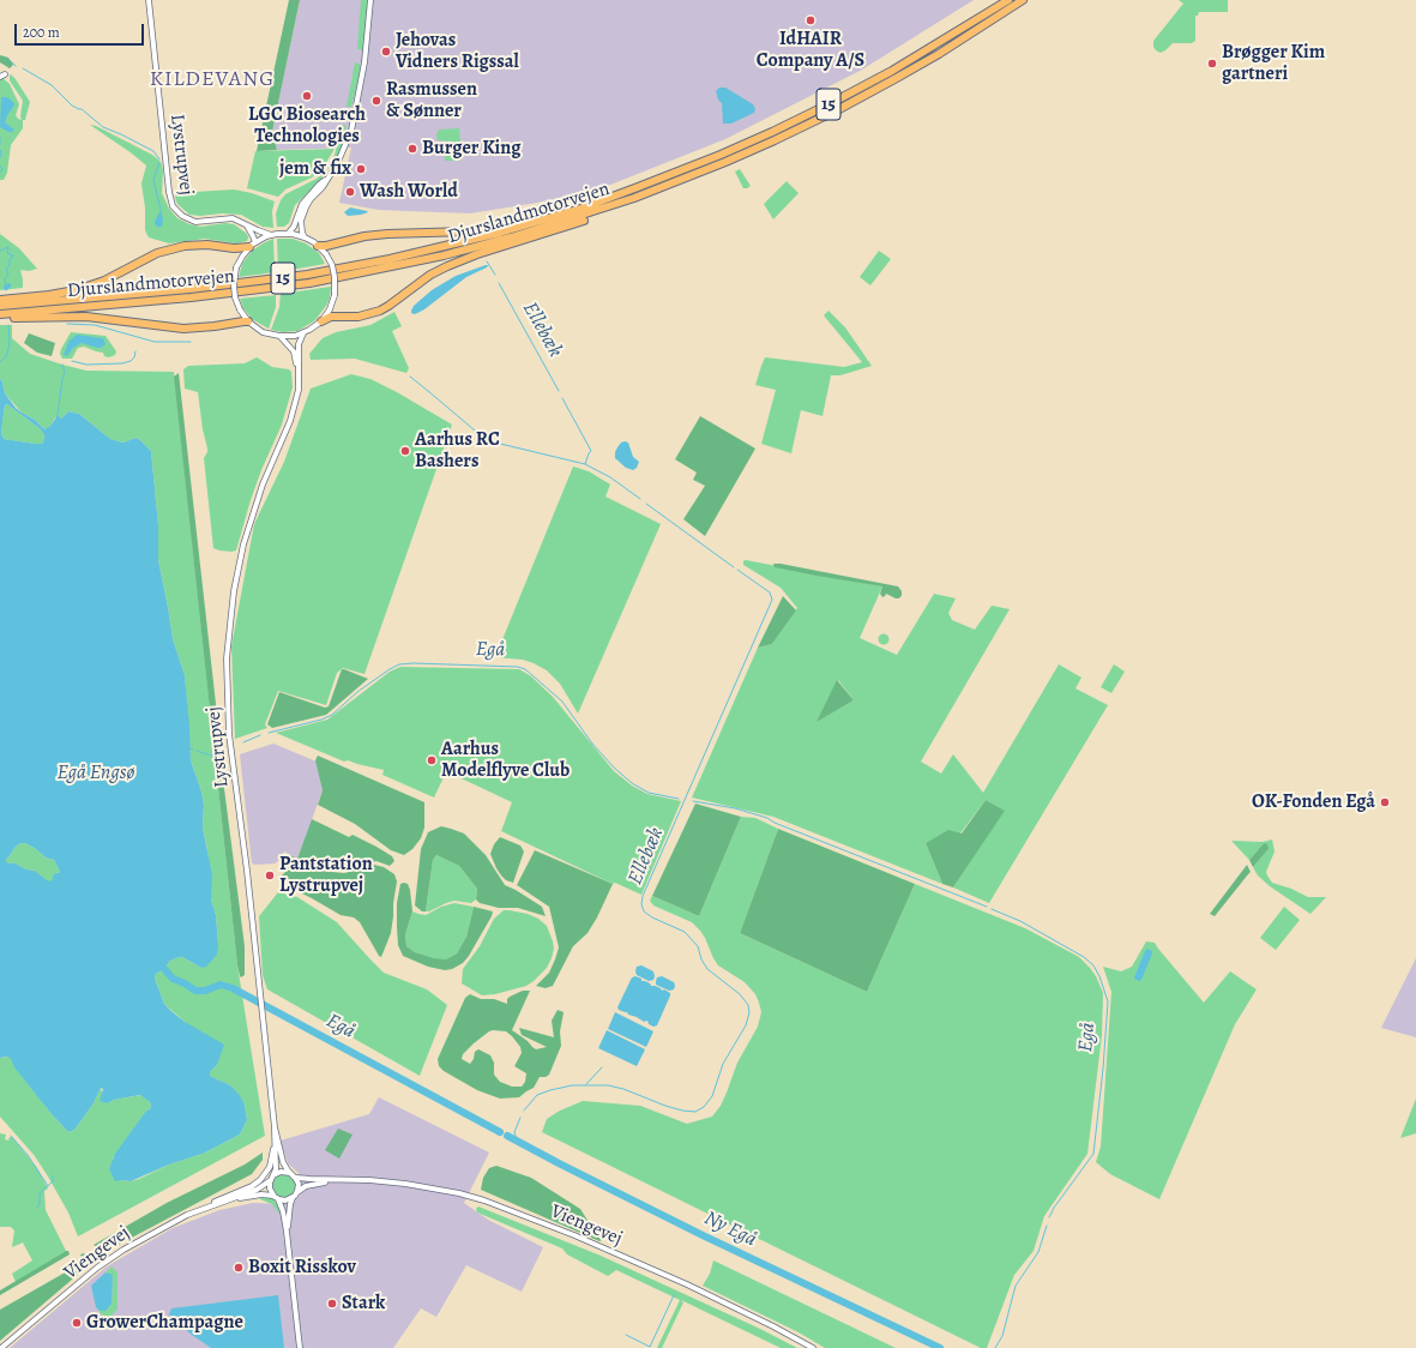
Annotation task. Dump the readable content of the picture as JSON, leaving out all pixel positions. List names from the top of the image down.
{
  "streets": {
    "highway": ["15", "Djurslandmotorvejen"],
    "street": ["Lystrupvej", "Viengevej"]
  },
  "crossings": [
    ["Lystrupvej", "Viengevej"]
  ],
  "districts": ["KILDEVANG"],
  "water": [
    "Ellebæk",
    "Egå",
    "Egå Engsø",
    "Ny Egå"
  ],
  "places": [
    "IdHAIR Company A/S",
    "Jehovas Vidners Rigssal",
    "Brøgger Kim gartneri",
    "LGC Biosearch Technologies",
    "Rasmussen & Sønner",
    "Burger King",
    "jem & fix",
    "Wash World",
    "Aarhus RC Bashers",
    "Aarhus Modelflyve Club",
    "OK-Fonden Egå",
    "Pantstation Lystrupvej",
    "Boxit Risskov",
    "Stark",
    "GrowerChampagne"
  ],
  "scale_bar": "200 m"
}
